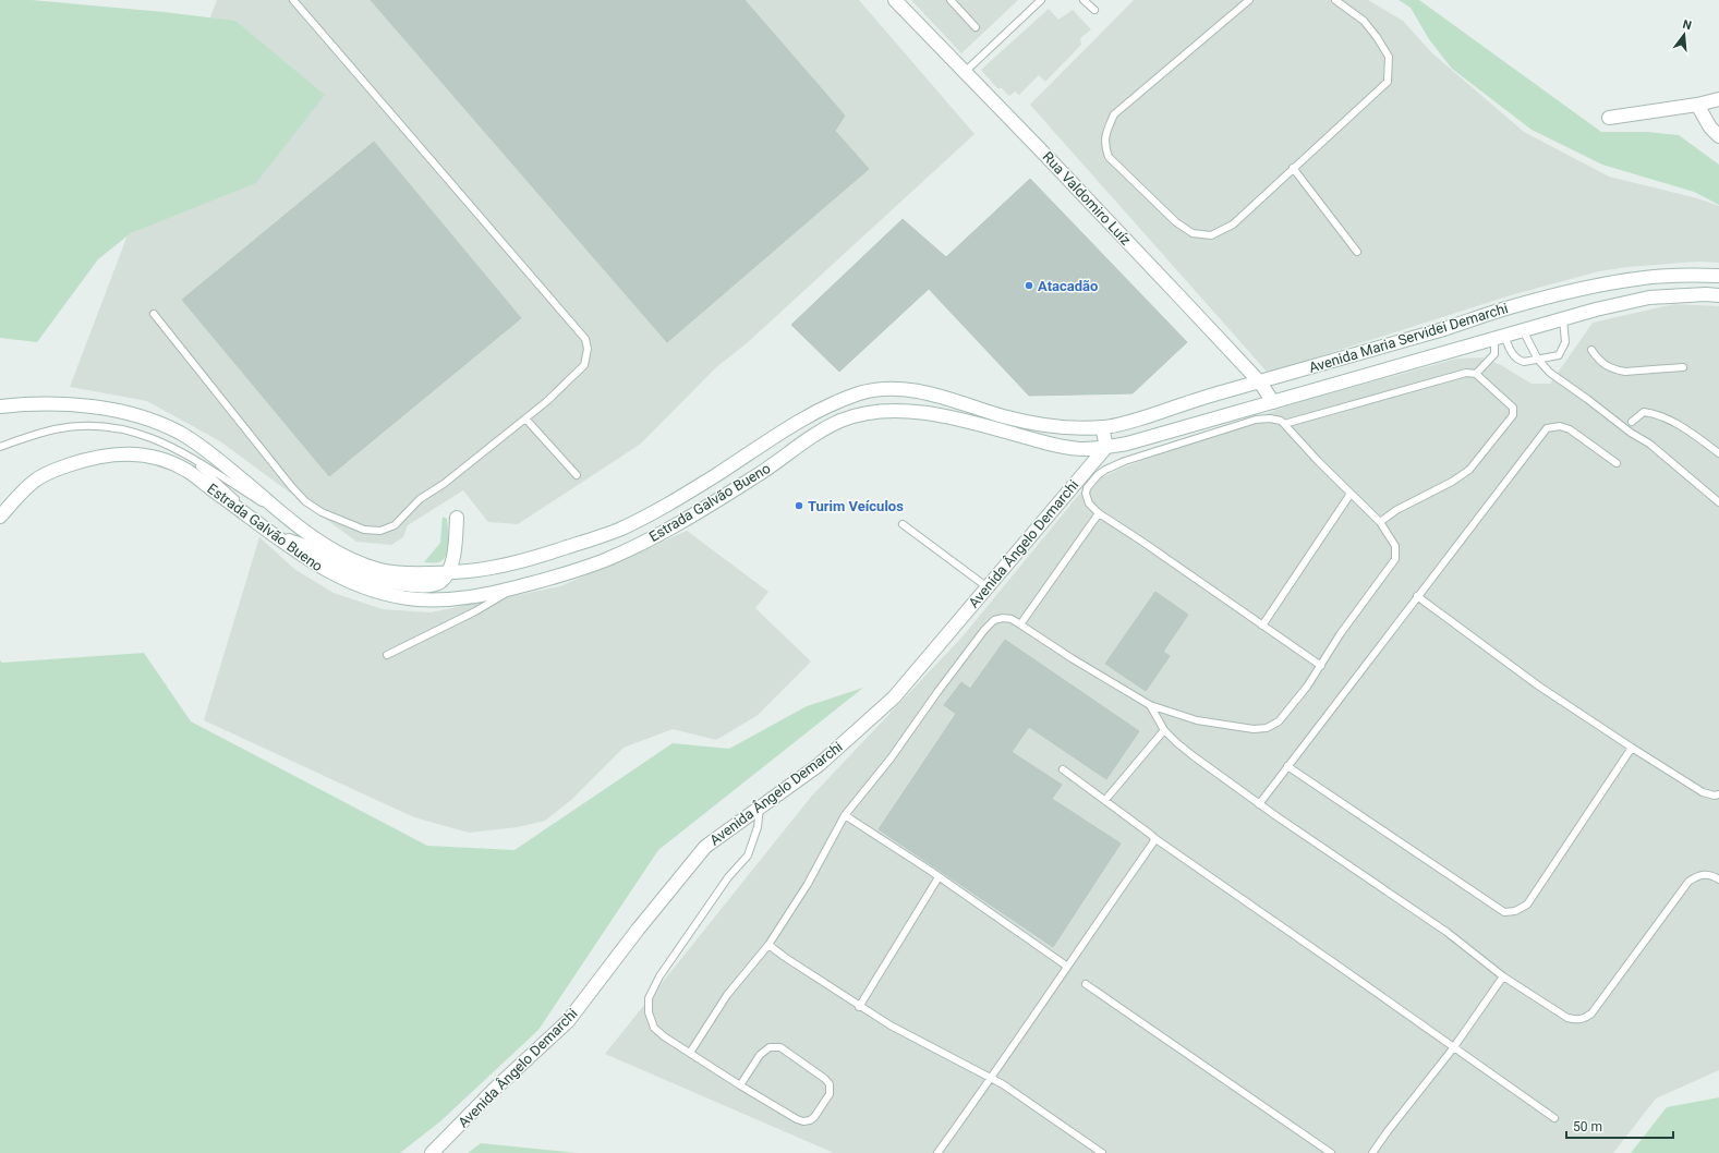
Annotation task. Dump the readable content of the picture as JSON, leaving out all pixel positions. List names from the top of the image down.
{
  "streets": {
    "main road": [
      "Rua Valdomiro Luíz",
      "Avenida Maria Servidei Demarchi",
      "Estrada Galvão Bueno",
      "Avenida Ângelo Demarchi"
    ]
  },
  "crossings": [
    ["Rua Valdomiro Luíz", "Avenida Maria Servidei Demarchi"],
    ["Avenida Maria Servidei Demarchi", "Estrada Galvão Bueno"],
    ["Avenida Maria Servidei Demarchi", "Avenida Ângelo Demarchi"],
    ["Estrada Galvão Bueno", "Avenida Ângelo Demarchi"]
  ],
  "places": ["Atacadão", "Turim Veículos"],
  "scale_bar": "50 m",
  "north": "top"
}
